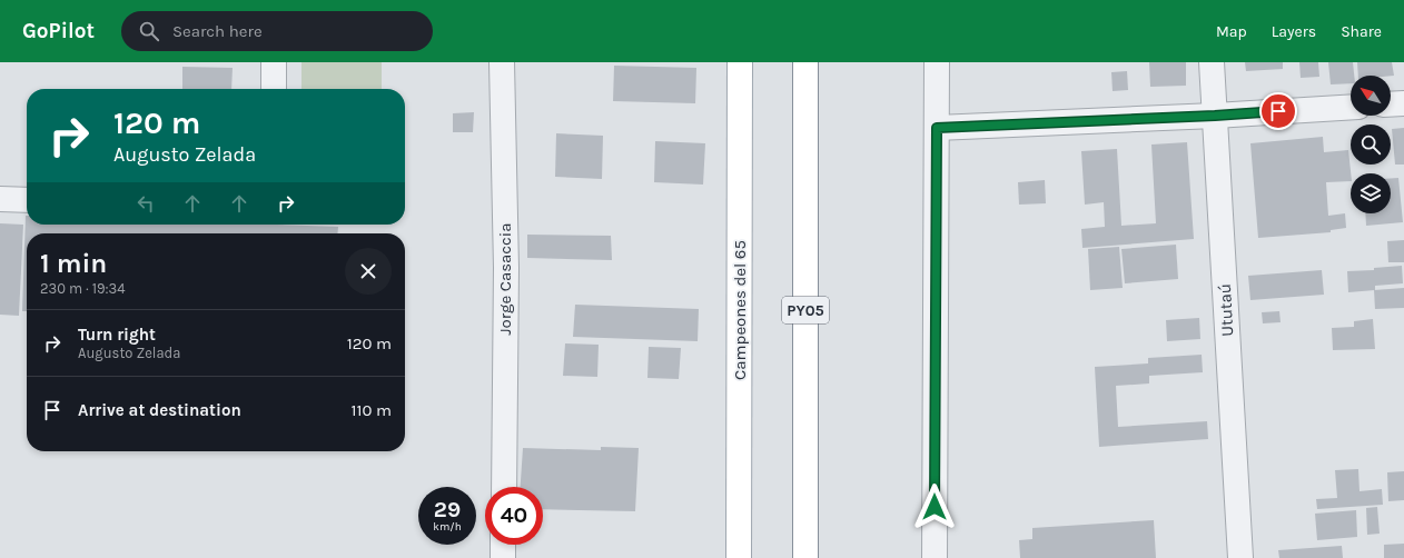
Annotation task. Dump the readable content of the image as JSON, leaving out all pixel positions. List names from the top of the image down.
{
  "streets": {
    "main road": ["Campeones del 65", "PY05"],
    "street": ["Jorge Casaccia", "Ututaú"]
  },
  "north": "top left",
  "page": {
    "header": "GoPilot",
    "search": "Search here",
    "nav": ["Map", "Layers", "Share"],
    "turn": ["120 m", "Augusto Zelada"],
    "heading": ["1 min", "230 m · 19:34"],
    "list": [
      {
        "name": "Turn right",
        "note": "Augusto Zelada",
        "value": "120 m"
      },
      {
        "name": "Arrive at destination",
        "value": "110 m"
      }
    ],
    "speed": "29 km/h",
    "limit": "40"
  }
}
